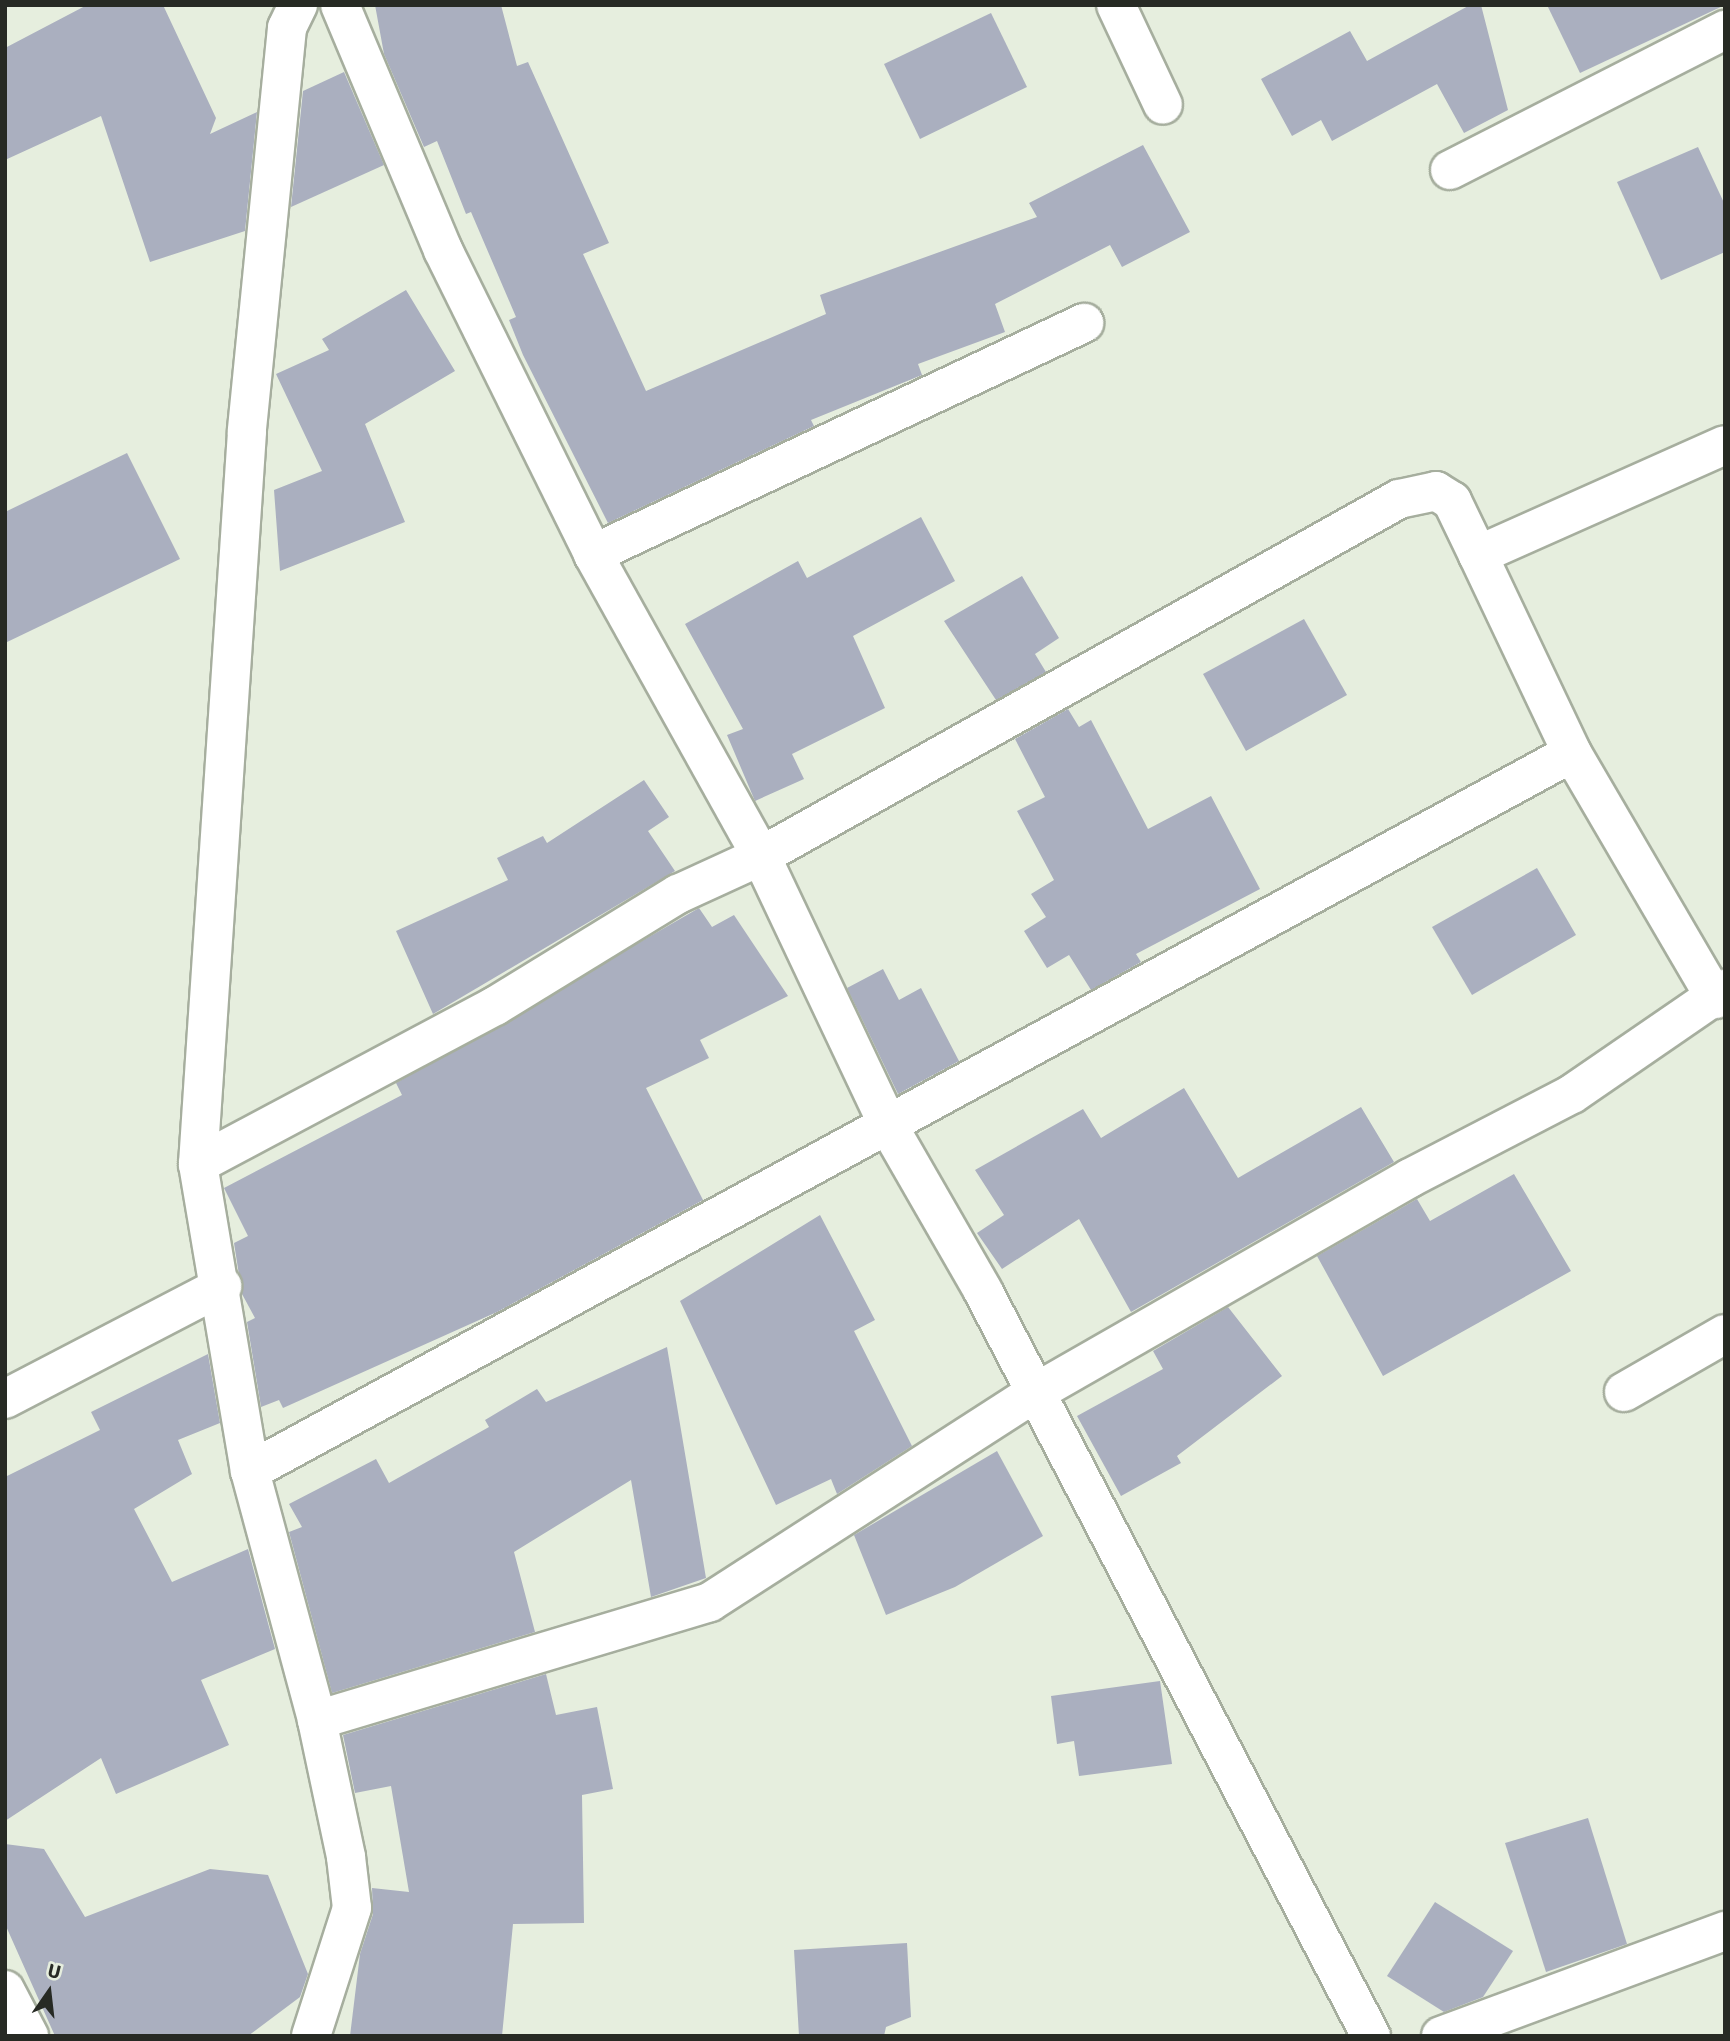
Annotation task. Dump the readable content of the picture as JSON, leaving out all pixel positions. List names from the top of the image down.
{
  "north": "top"
}
